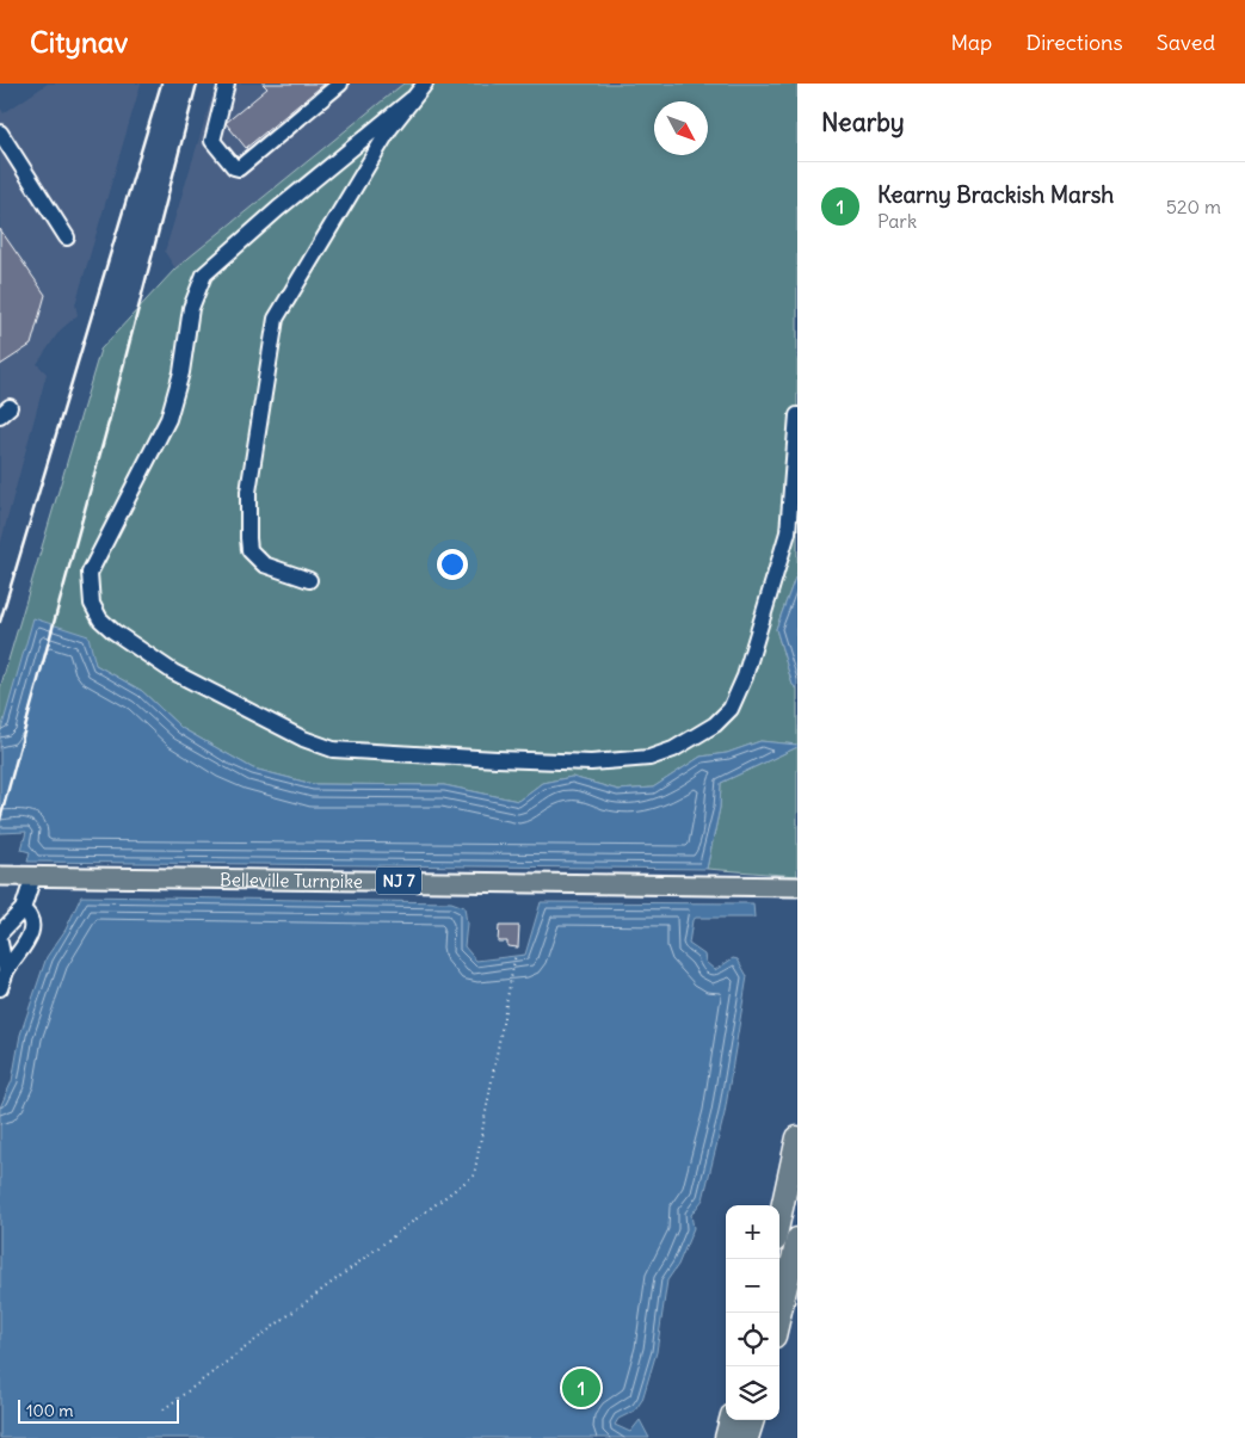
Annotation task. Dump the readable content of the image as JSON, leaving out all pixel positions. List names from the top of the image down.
{
  "streets": {
    "main road": ["Belleville Turnpike", "NJ 7"]
  },
  "scale_bar": "100 m",
  "north": "bottom right",
  "page": {
    "header": "Citynav",
    "nav": ["Map", "Directions", "Saved"],
    "heading": "Nearby",
    "list": [
      {
        "mark": "1",
        "name": "Kearny Brackish Marsh",
        "note": "Park",
        "value": "520 m"
      }
    ],
    "map_buttons": ["+", "−"],
    "pins": "1",
    "scale": "100 m"
  }
}
